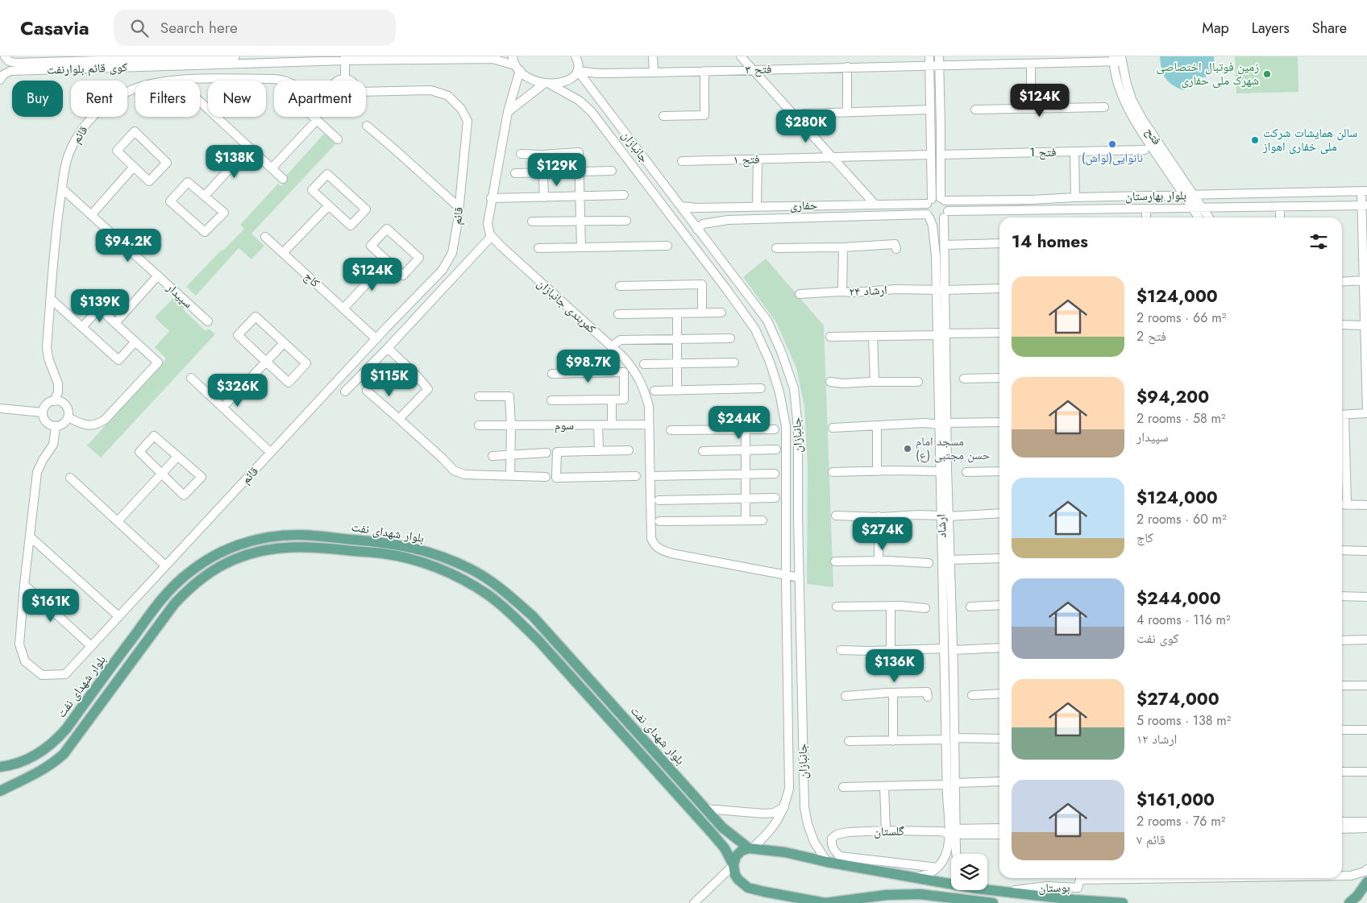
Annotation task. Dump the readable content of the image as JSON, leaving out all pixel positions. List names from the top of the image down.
{
  "streets": {
    "main road": ["بلوار شهدای نفت"],
    "street": [
      "کوی قائم بلوارنفت",
      "فتح ۳",
      "قائم",
      "فتح",
      "جانبازان",
      "فتح 1",
      "فتح ۱",
      "بلوار بهارستان",
      "حفاری",
      "کاج",
      "ارشاد ۲۴",
      "سپیدار",
      "کمربندی جانبازان",
      "سوم",
      "ارشاد",
      "گلستان",
      "بوستان"
    ]
  },
  "crossings": [
    ["کوی قائم بلوارنفت", "جانبازان"],
    ["فتح ۳", "فتح"],
    ["فتح ۳", "جانبازان"],
    ["قائم", "کاج"],
    ["قائم", "سپیدار"],
    ["فتح", "بلوار بهارستان"],
    ["جانبازان", "حفاری"],
    ["جانبازان", "کمربندی جانبازان"],
    ["جانبازان", "بلوار شهدای نفت"],
    ["بلوار بهارستان", "حفاری"],
    ["بلوار بهارستان", "ارشاد"],
    ["حفاری", "ارشاد"],
    ["ارشاد ۲۴", "ارشاد"],
    ["کمربندی جانبازان", "سوم"],
    ["ارشاد", "گلستان"]
  ],
  "places": [
    "زمین فوتبال اختصاصی شهرک ملی حفاری",
    "سالن همایشات شرکت ملی خفاری اهواز",
    "نانوایى(لواش)",
    "مسجد امام حسن مجتبی (ع)"
  ],
  "page": {
    "header": "Casavia",
    "search": "Search here",
    "nav": ["Map", "Layers", "Share"],
    "chip": [
      "Buy",
      "Rent",
      "Filters",
      "New",
      "Apartment"
    ],
    "price": [
      "$124K",
      "$280K",
      "$138K",
      "$129K",
      "$94.2K",
      "$124K",
      "$139K",
      "$98.7K",
      "$115K",
      "$326K",
      "$244K",
      "$274K",
      "$161K",
      "$136K"
    ],
    "heading": "14 homes",
    "list": [
      {
        "name": "$124,000",
        "note": "2 rooms · 66 m² · فتح 2"
      },
      {
        "name": "$94,200",
        "note": "2 rooms · 58 m² · سپیدار"
      },
      {
        "name": "$124,000",
        "note": "2 rooms · 60 m² · کاج"
      },
      {
        "name": "$244,000",
        "note": "4 rooms · 116 m² · کوی نفت"
      },
      {
        "name": "$274,000",
        "note": "5 rooms · 138 m² · ارشاد ۱۲"
      },
      {
        "name": "$161,000",
        "note": "2 rooms · 76 m² · قائم ۷"
      }
    ]
  }
}
